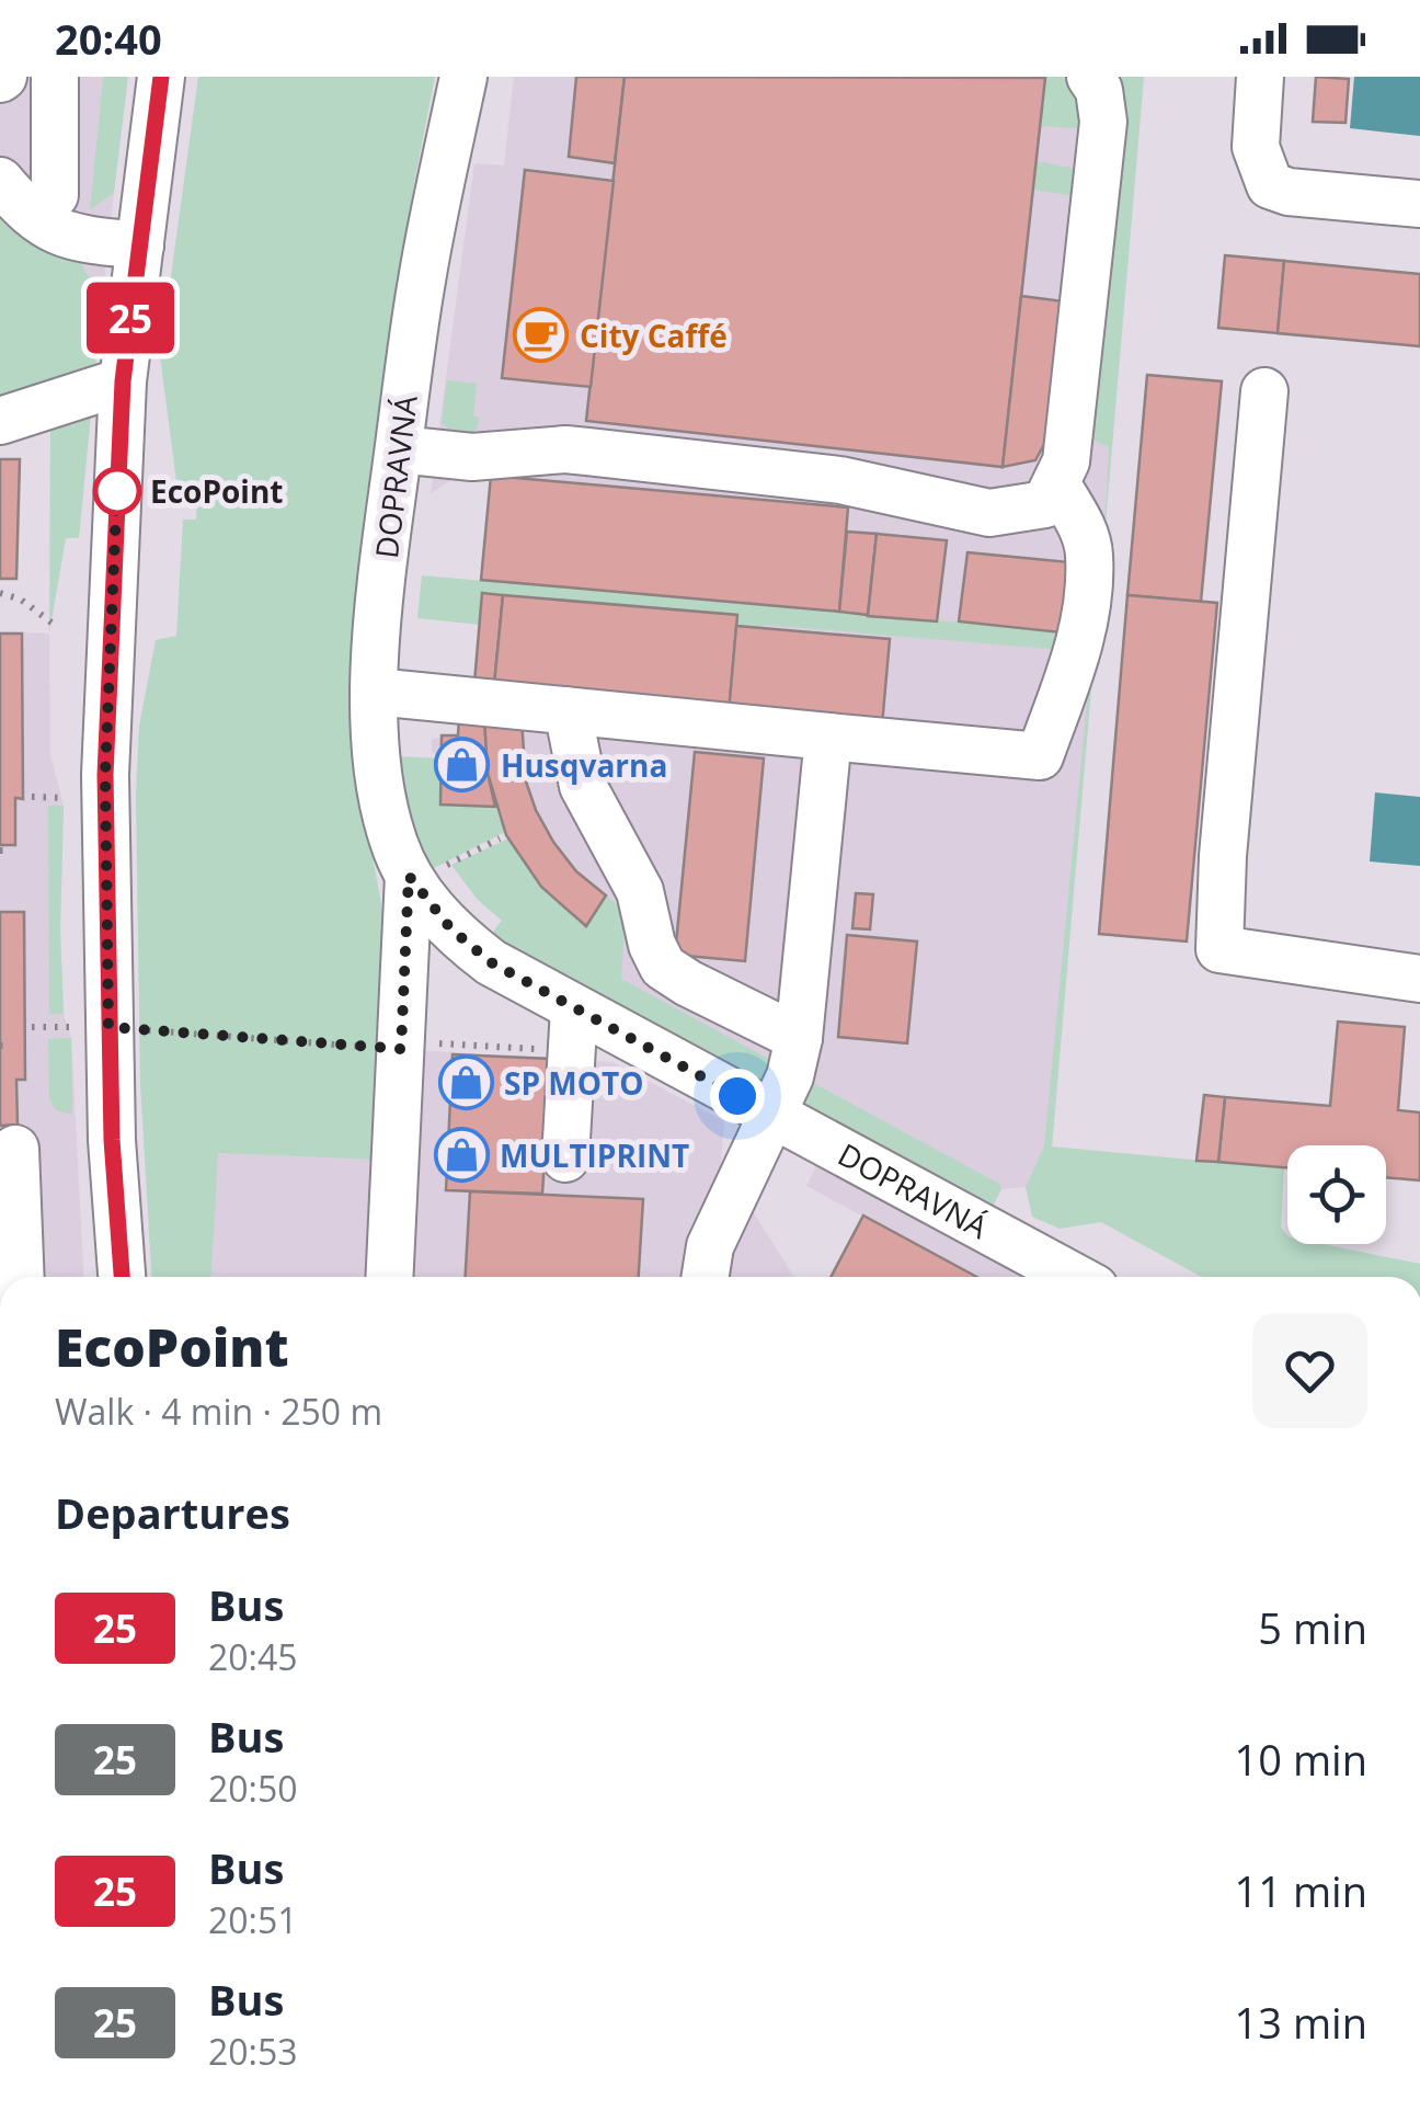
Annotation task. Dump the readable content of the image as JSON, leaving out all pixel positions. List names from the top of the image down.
{
  "streets": {
    "street": ["DOPRAVNÁ"]
  },
  "places": {
    "cafe": ["City Caffé"],
    "other": ["EcoPoint"],
    "shop": ["Husqvarna", "SP MOTO", "MULTIPRINT"]
  },
  "lines": ["bus line 25"],
  "page": {
    "status": "20:40",
    "on_map": "25",
    "heading": [
      ["EcoPoint", "Walk · 4 min · 250 m"],
      "Departures"
    ],
    "list": [
      {
        "mark": "25",
        "name": "Bus",
        "note": "20:45",
        "value": "5 min"
      },
      {
        "mark": "25",
        "name": "Bus",
        "note": "20:50",
        "value": "10 min"
      },
      {
        "mark": "25",
        "name": "Bus",
        "note": "20:51",
        "value": "11 min"
      },
      {
        "mark": "25",
        "name": "Bus",
        "note": "20:53",
        "value": "13 min"
      }
    ]
  }
}
